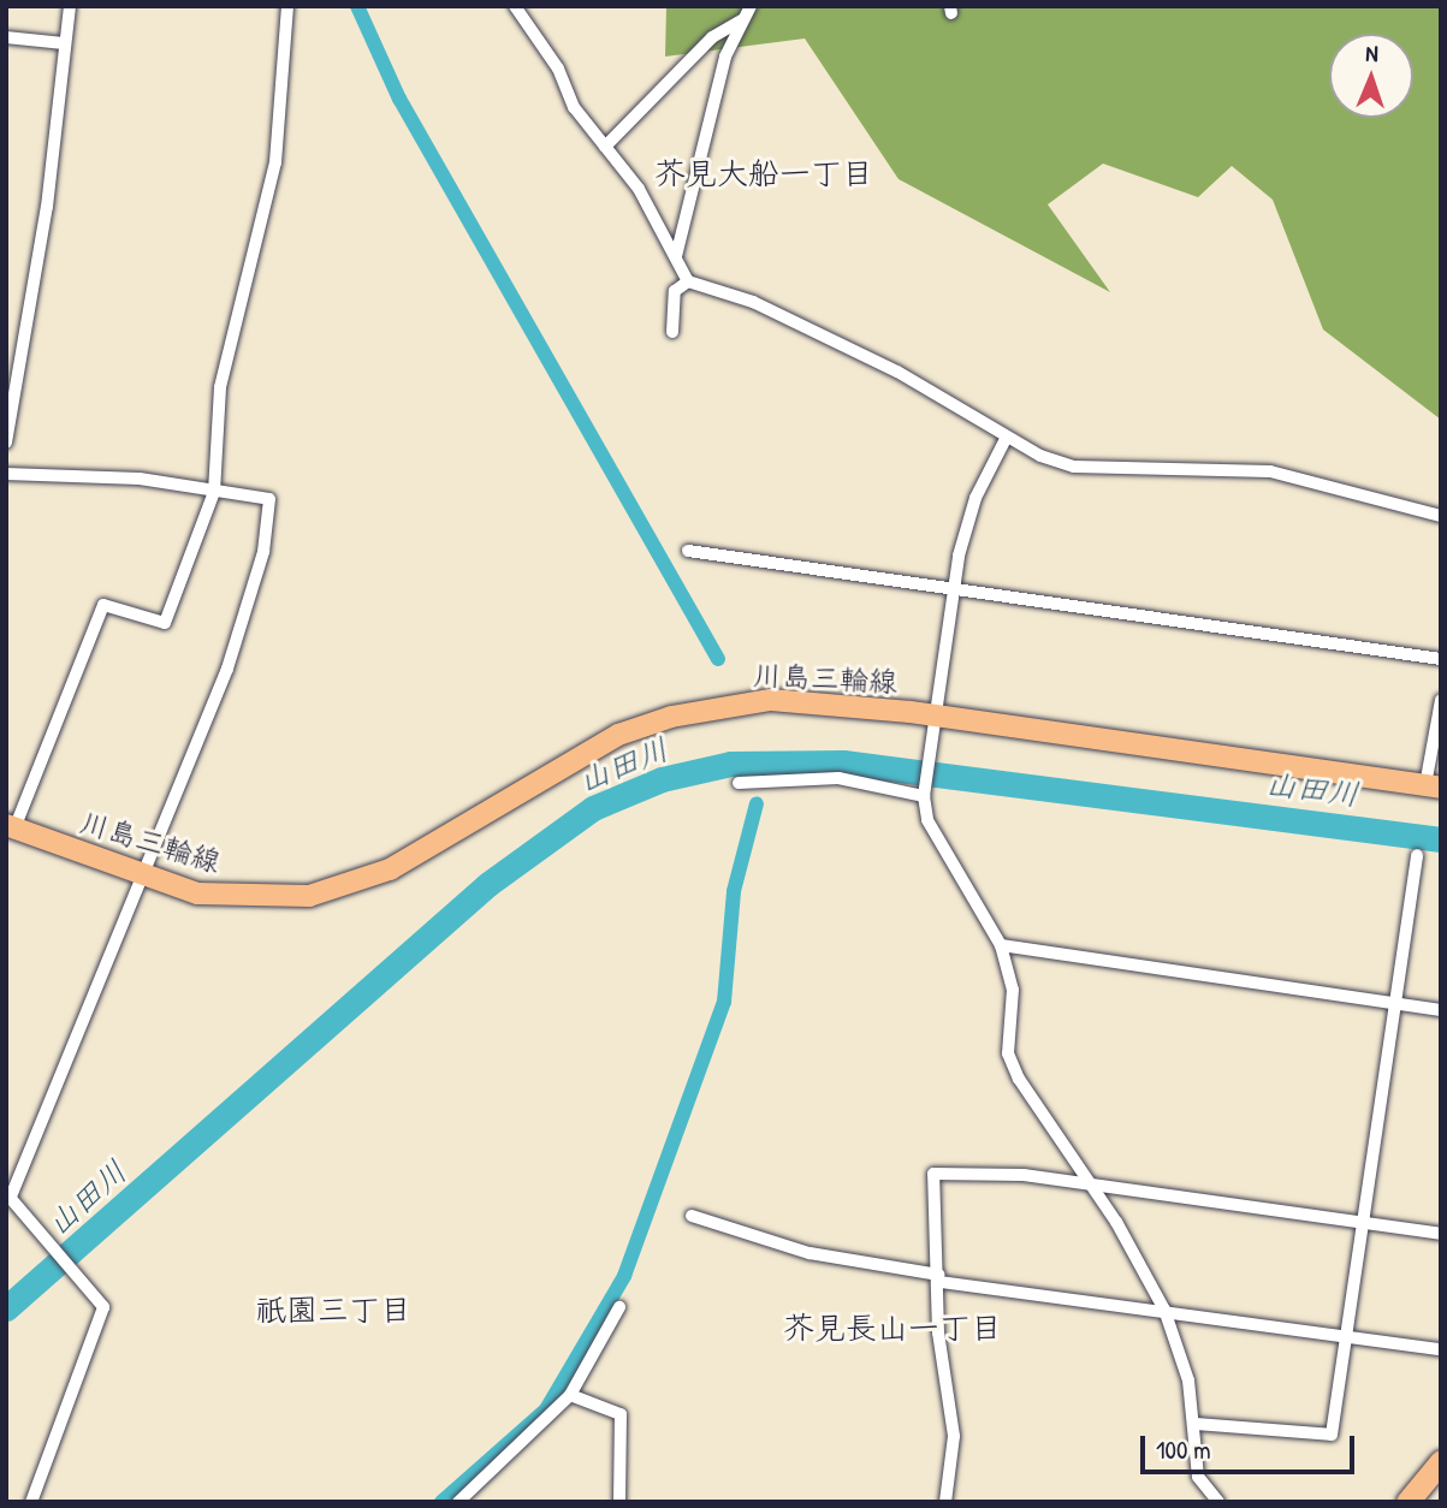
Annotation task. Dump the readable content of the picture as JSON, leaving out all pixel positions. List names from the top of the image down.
{
  "streets": {
    "main road": ["川島三輪線"]
  },
  "districts": ["芥見大船一丁目", "祇園三丁目", "芥見長山一丁目"],
  "water": ["山田川"],
  "scale_bar": "100 m",
  "north": "top"
}
